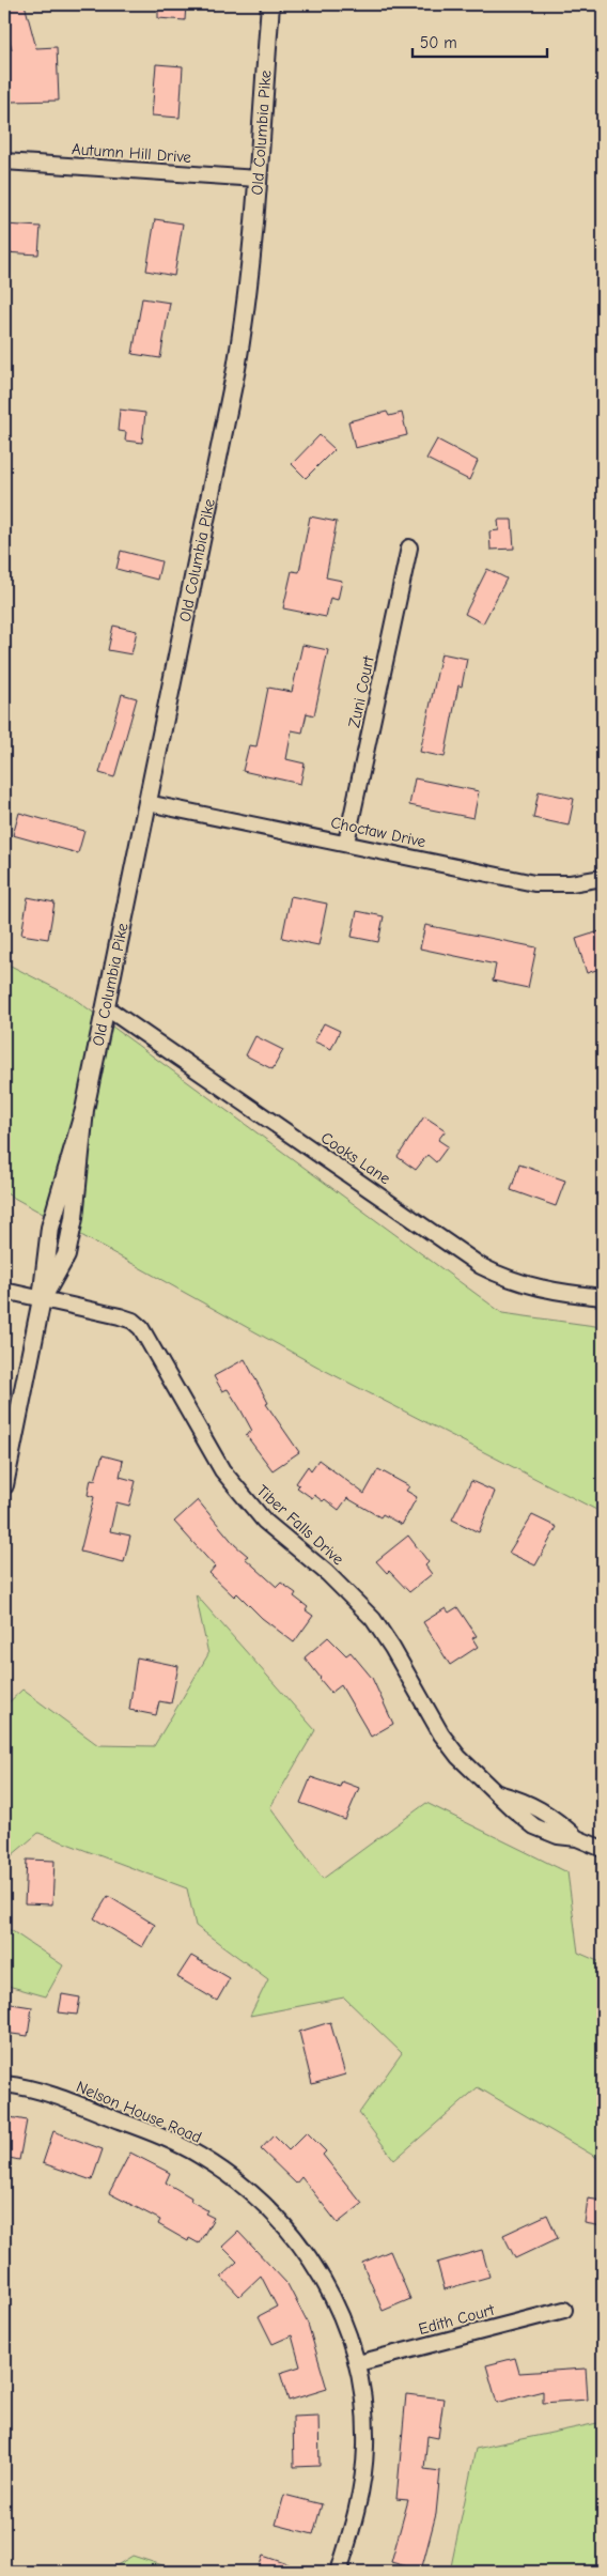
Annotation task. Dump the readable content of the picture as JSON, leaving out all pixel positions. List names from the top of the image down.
{
  "streets": {
    "street": [
      "Old Columbia Pike",
      "Autumn Hill Drive",
      "Zuni Court",
      "Choctaw Drive",
      "Cooks Lane",
      "Tiber Falls Drive",
      "Nelson House Road",
      "Edith Court"
    ]
  },
  "crossings": [
    ["Old Columbia Pike", "Autumn Hill Drive"],
    ["Old Columbia Pike", "Choctaw Drive"],
    ["Old Columbia Pike", "Cooks Lane"],
    ["Old Columbia Pike", "Tiber Falls Drive"],
    ["Zuni Court", "Choctaw Drive"],
    ["Nelson House Road", "Edith Court"]
  ],
  "scale_bar": "50 m"
}
